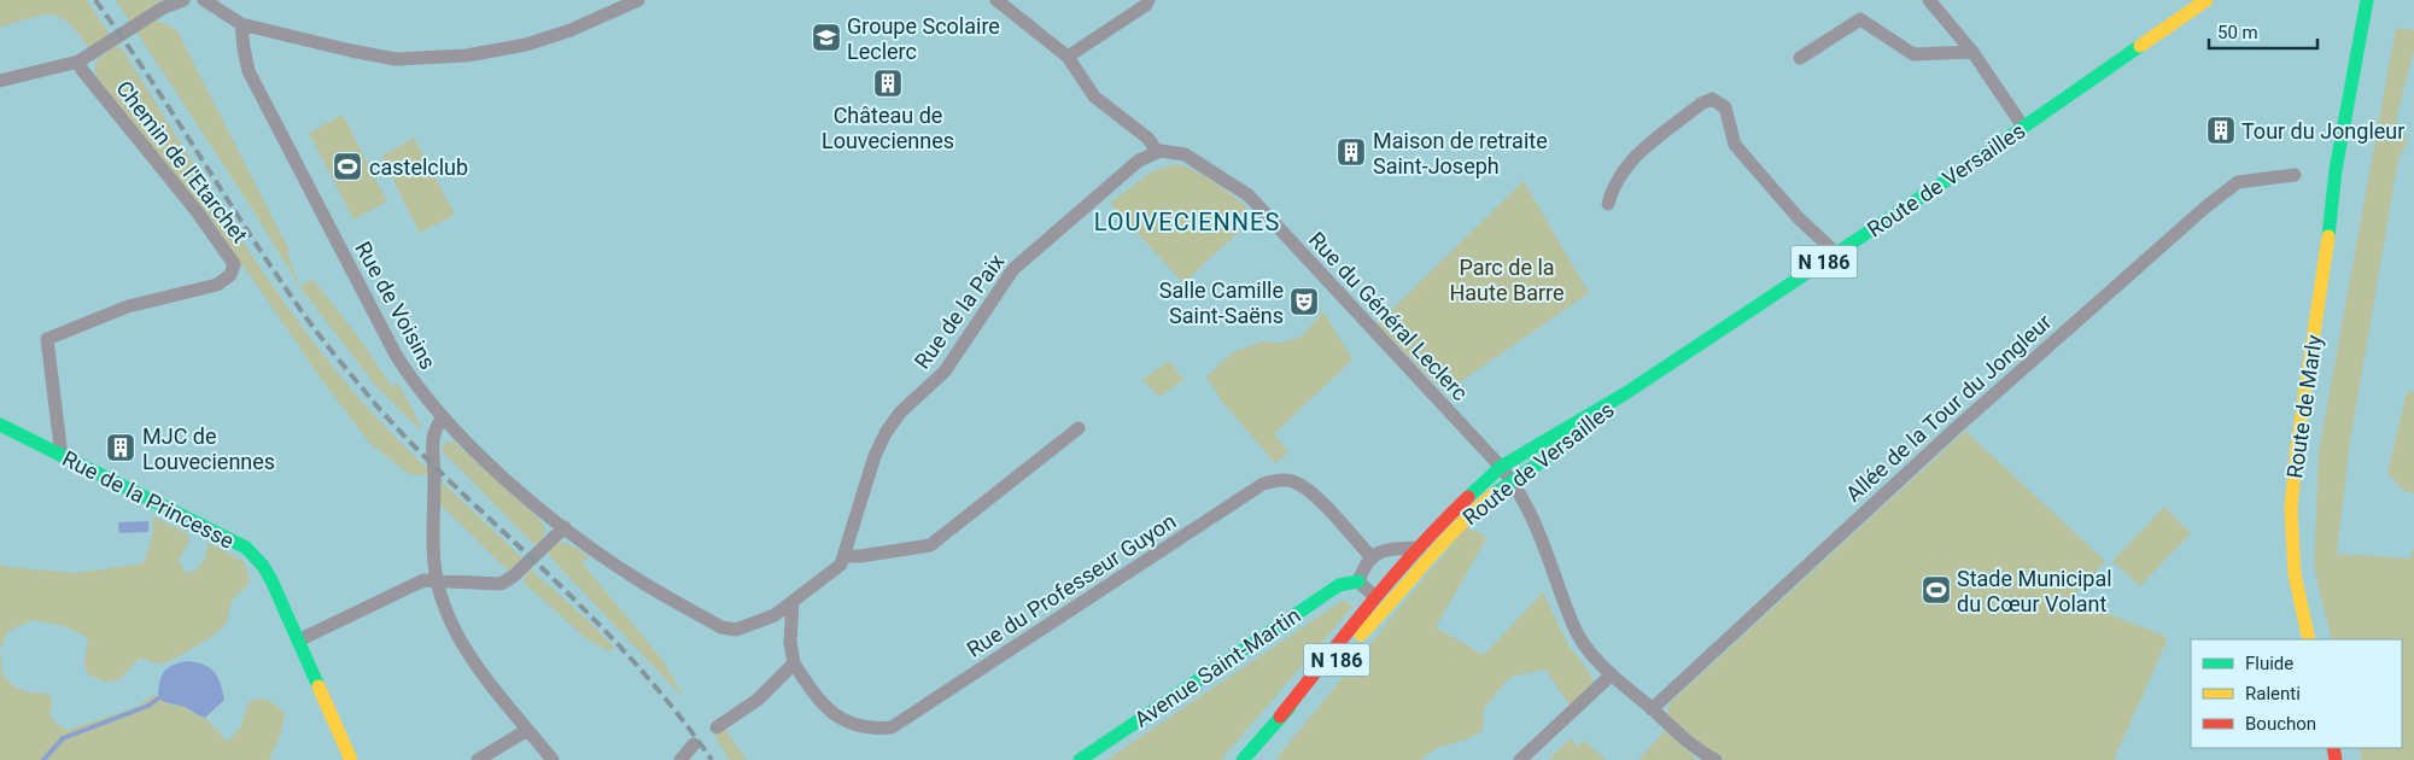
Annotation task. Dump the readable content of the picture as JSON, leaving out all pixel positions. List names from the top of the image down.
{
  "streets": {
    "main road": [
      "Route de Versailles",
      "N 186",
      "Route de Marly",
      "Rue de la Princesse",
      "Avenue Saint-Martin"
    ],
    "street": [
      "Chemin de l'Etarchet",
      "Rue de Voisins",
      "Rue de la Paix",
      "Rue du Général Leclerc",
      "Allée de la Tour du Jongleur",
      "Rue du Professeur Guyon"
    ]
  },
  "crossings": [
    ["Chemin de l'Etarchet", "Rue de la Princesse"],
    ["Route de Versailles", "Rue du Général Leclerc"],
    ["Rue de Voisins", "Rue de la Paix"],
    ["Rue de la Paix", "Rue du Général Leclerc"],
    ["Rue du Général Leclerc", "Allée de la Tour du Jongleur"]
  ],
  "districts": ["LOUVECIENNES"],
  "parks": ["Parc de la Haute Barre"],
  "places": {
    "school or university": ["Groupe Scolaire Leclerc"],
    "building": [
      "Château de Louveciennes",
      "Tour du Jongleur",
      "Maison de retraite Saint-Joseph",
      "MJC de Louveciennes"
    ],
    "sports": ["castelclub", "Stade Municipal du Cœur Volant"],
    "theatre": ["Salle Camille Saint-Saëns"]
  },
  "legend": ["Fluide", "Ralenti", "Bouchon"],
  "scale_bar": "50 m"
}
